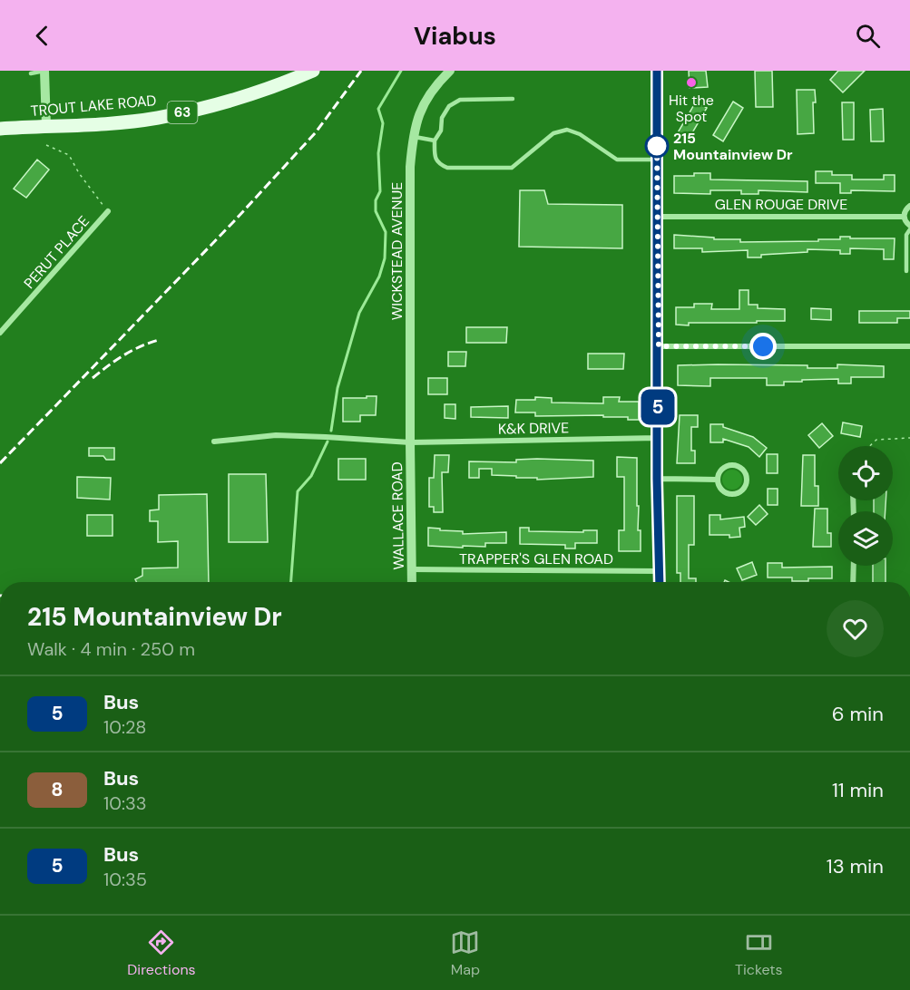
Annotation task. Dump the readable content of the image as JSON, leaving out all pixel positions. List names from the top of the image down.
{
  "streets": {
    "main road": ["TROUT LAKE ROAD", "63"],
    "street": [
      "GLEN ROUGE DRIVE",
      "WICKSTEAD AVENUE",
      "PERUT PLACE",
      "K&K DRIVE",
      "WALLACE ROAD",
      "TRAPPER'S GLEN ROAD"
    ]
  },
  "crossings": [
    ["WICKSTEAD AVENUE", "K&K DRIVE"],
    ["WICKSTEAD AVENUE", "WALLACE ROAD"],
    ["K&K DRIVE", "WALLACE ROAD"],
    ["WALLACE ROAD", "TRAPPER'S GLEN ROAD"]
  ],
  "places": ["Hit the Spot", "215 Mountainview Dr"],
  "lines": ["bus line 5"],
  "page": {
    "header": "Viabus",
    "on_map": "5",
    "heading": ["215 Mountainview Dr", "Walk · 4 min · 250 m"],
    "list": [
      {
        "mark": "5",
        "name": "Bus",
        "note": "10:28",
        "value": "6 min"
      },
      {
        "mark": "8",
        "name": "Bus",
        "note": "10:33",
        "value": "11 min"
      },
      {
        "mark": "5",
        "name": "Bus",
        "note": "10:35",
        "value": "13 min"
      }
    ],
    "tabs": ["Directions", "Map", "Tickets"]
  }
}
